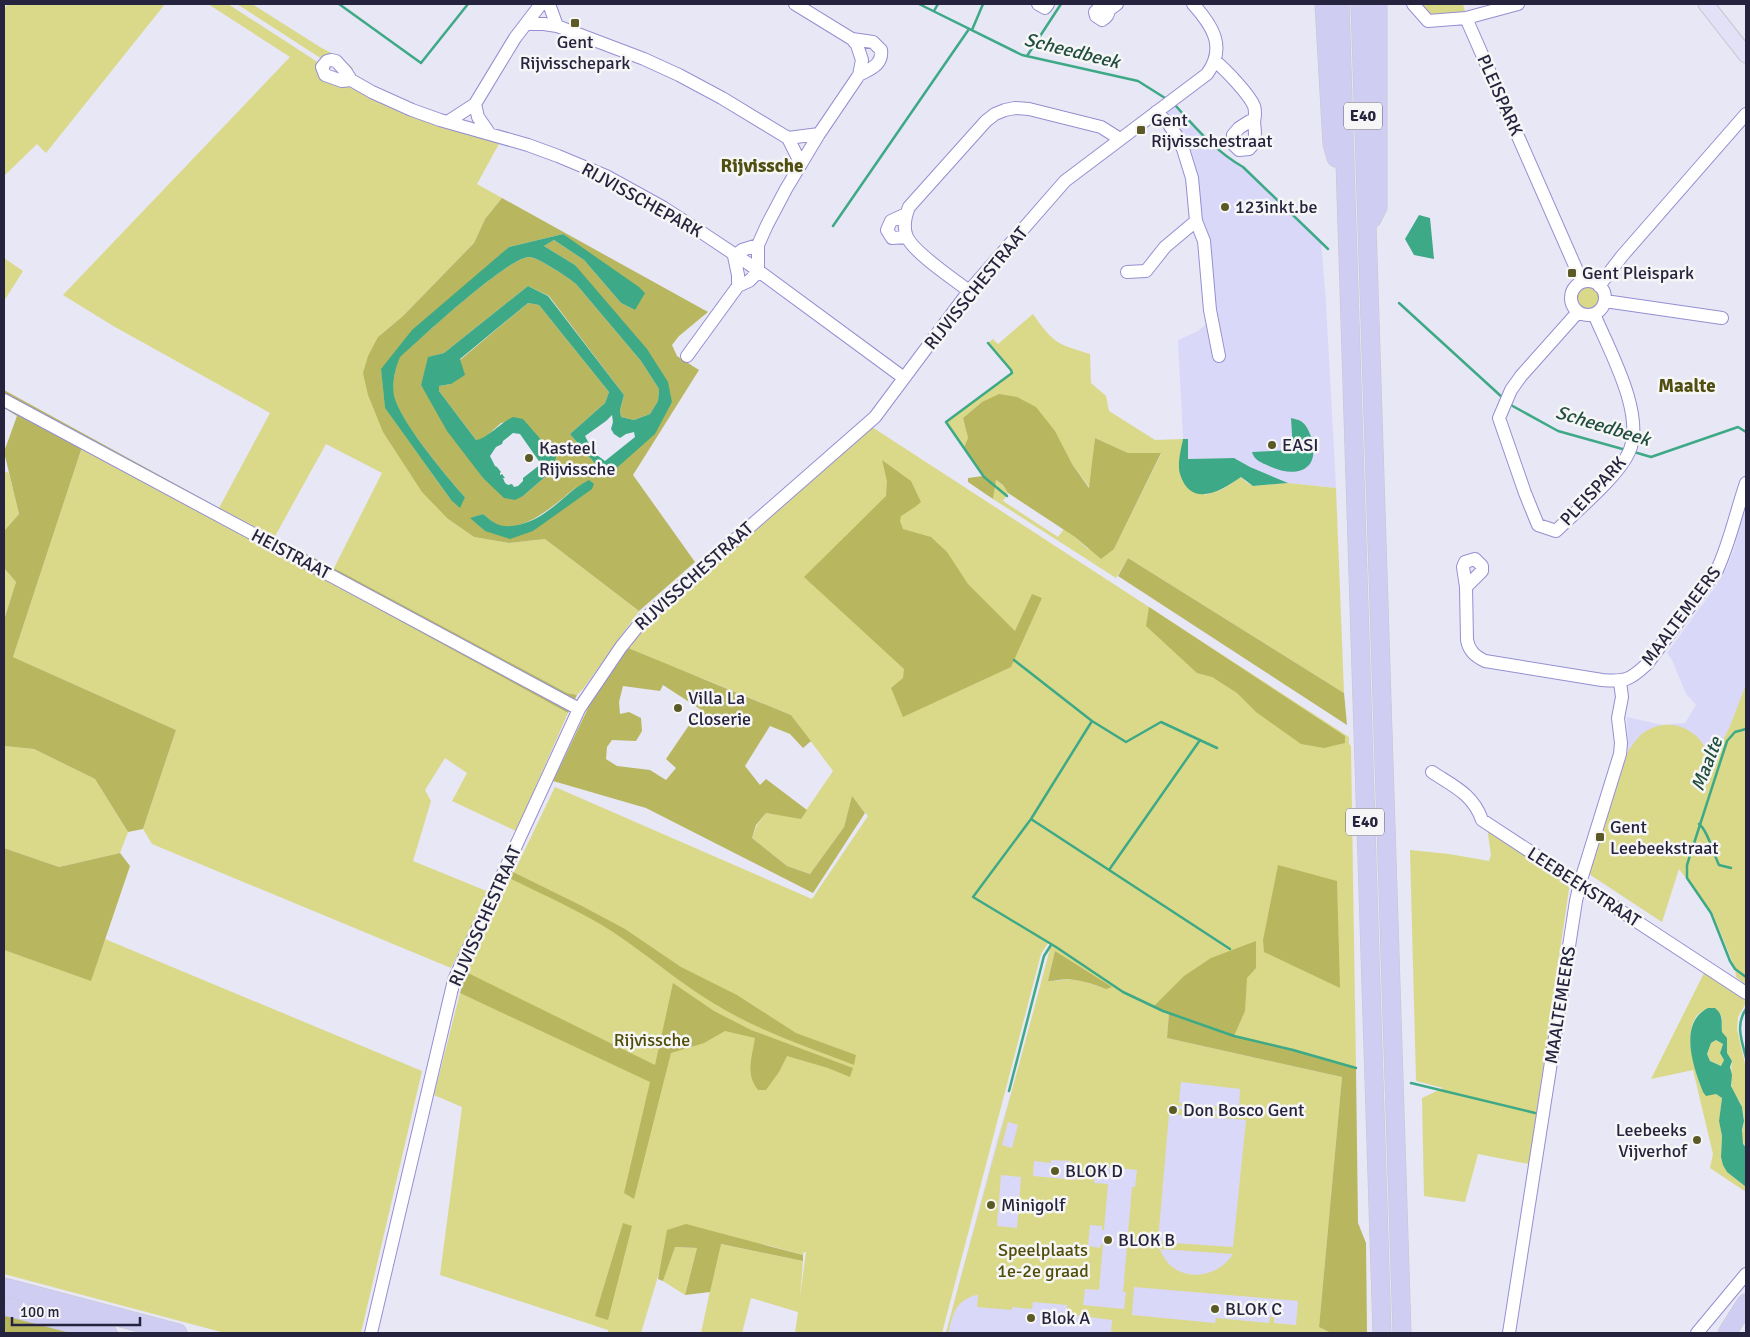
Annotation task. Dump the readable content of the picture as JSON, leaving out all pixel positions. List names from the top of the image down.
{
  "streets": {
    "highway": ["E40"],
    "street": [
      "PLEISPARK",
      "RIJVISSCHEPARK",
      "RIJVISSCHESTRAAT",
      "HEISTRAAT",
      "MAALTEMEERS",
      "LEEBEEKSTRAAT"
    ]
  },
  "crossings": [
    ["RIJVISSCHEPARK", "RIJVISSCHESTRAAT"],
    ["RIJVISSCHESTRAAT", "HEISTRAAT"],
    ["MAALTEMEERS", "LEEBEEKSTRAAT"]
  ],
  "districts": ["Rijvissche", "Maalte"],
  "water": ["Scheedbeek", "Maalte"],
  "parks": ["Rijvissche", "Speelplaats 1e-2e graad"],
  "places": {
    "transit": [
      "Gent Rijvisschepark",
      "Gent Rijvisschestraat",
      "Gent Pleispark",
      "Gent Leebeekstraat"
    ],
    "other": [
      "123inkt.be",
      "EASI",
      "Kasteel Rijvissche",
      "Villa La Closerie",
      "Don Bosco Gent",
      "Leebeeks Vijverhof",
      "BLOK D",
      "Minigolf",
      "BLOK B",
      "BLOK C",
      "Blok A"
    ]
  },
  "scale_bar": "100 m"
}
